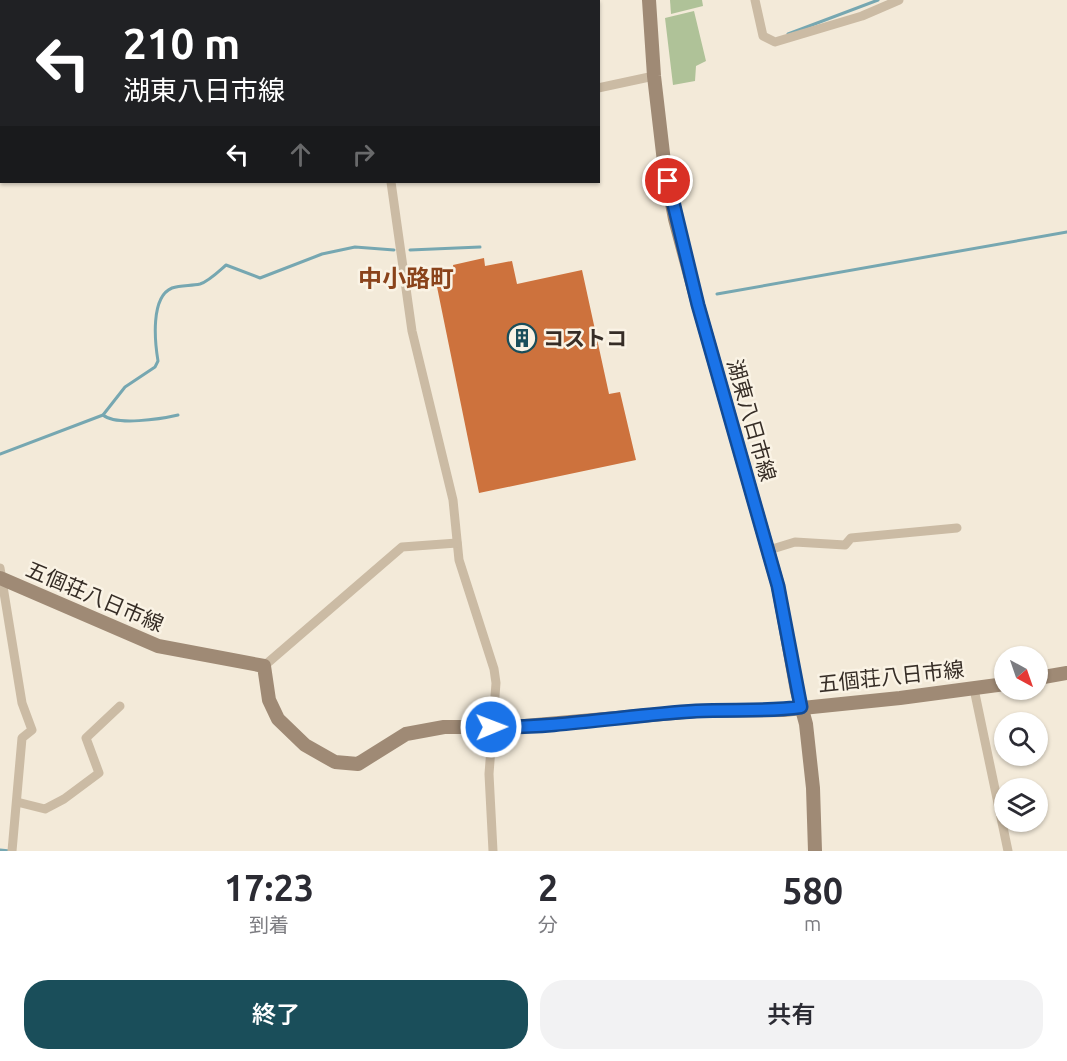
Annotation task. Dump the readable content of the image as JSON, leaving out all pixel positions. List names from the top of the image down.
{
  "streets": {
    "main road": ["湖東八日市線", "五個荘八日市線"]
  },
  "crossings": [
    ["湖東八日市線", "五個荘八日市線"]
  ],
  "districts": ["中小路町"],
  "places": {
    "building": ["コストコ"]
  },
  "north": "bottom right",
  "page": {
    "turn": ["210 m", "湖東八日市線"],
    "eta": [
      "17:23",
      "到着",
      "2",
      "分",
      "580",
      "m"
    ],
    "buttons": ["終了", "共有"]
  }
}
